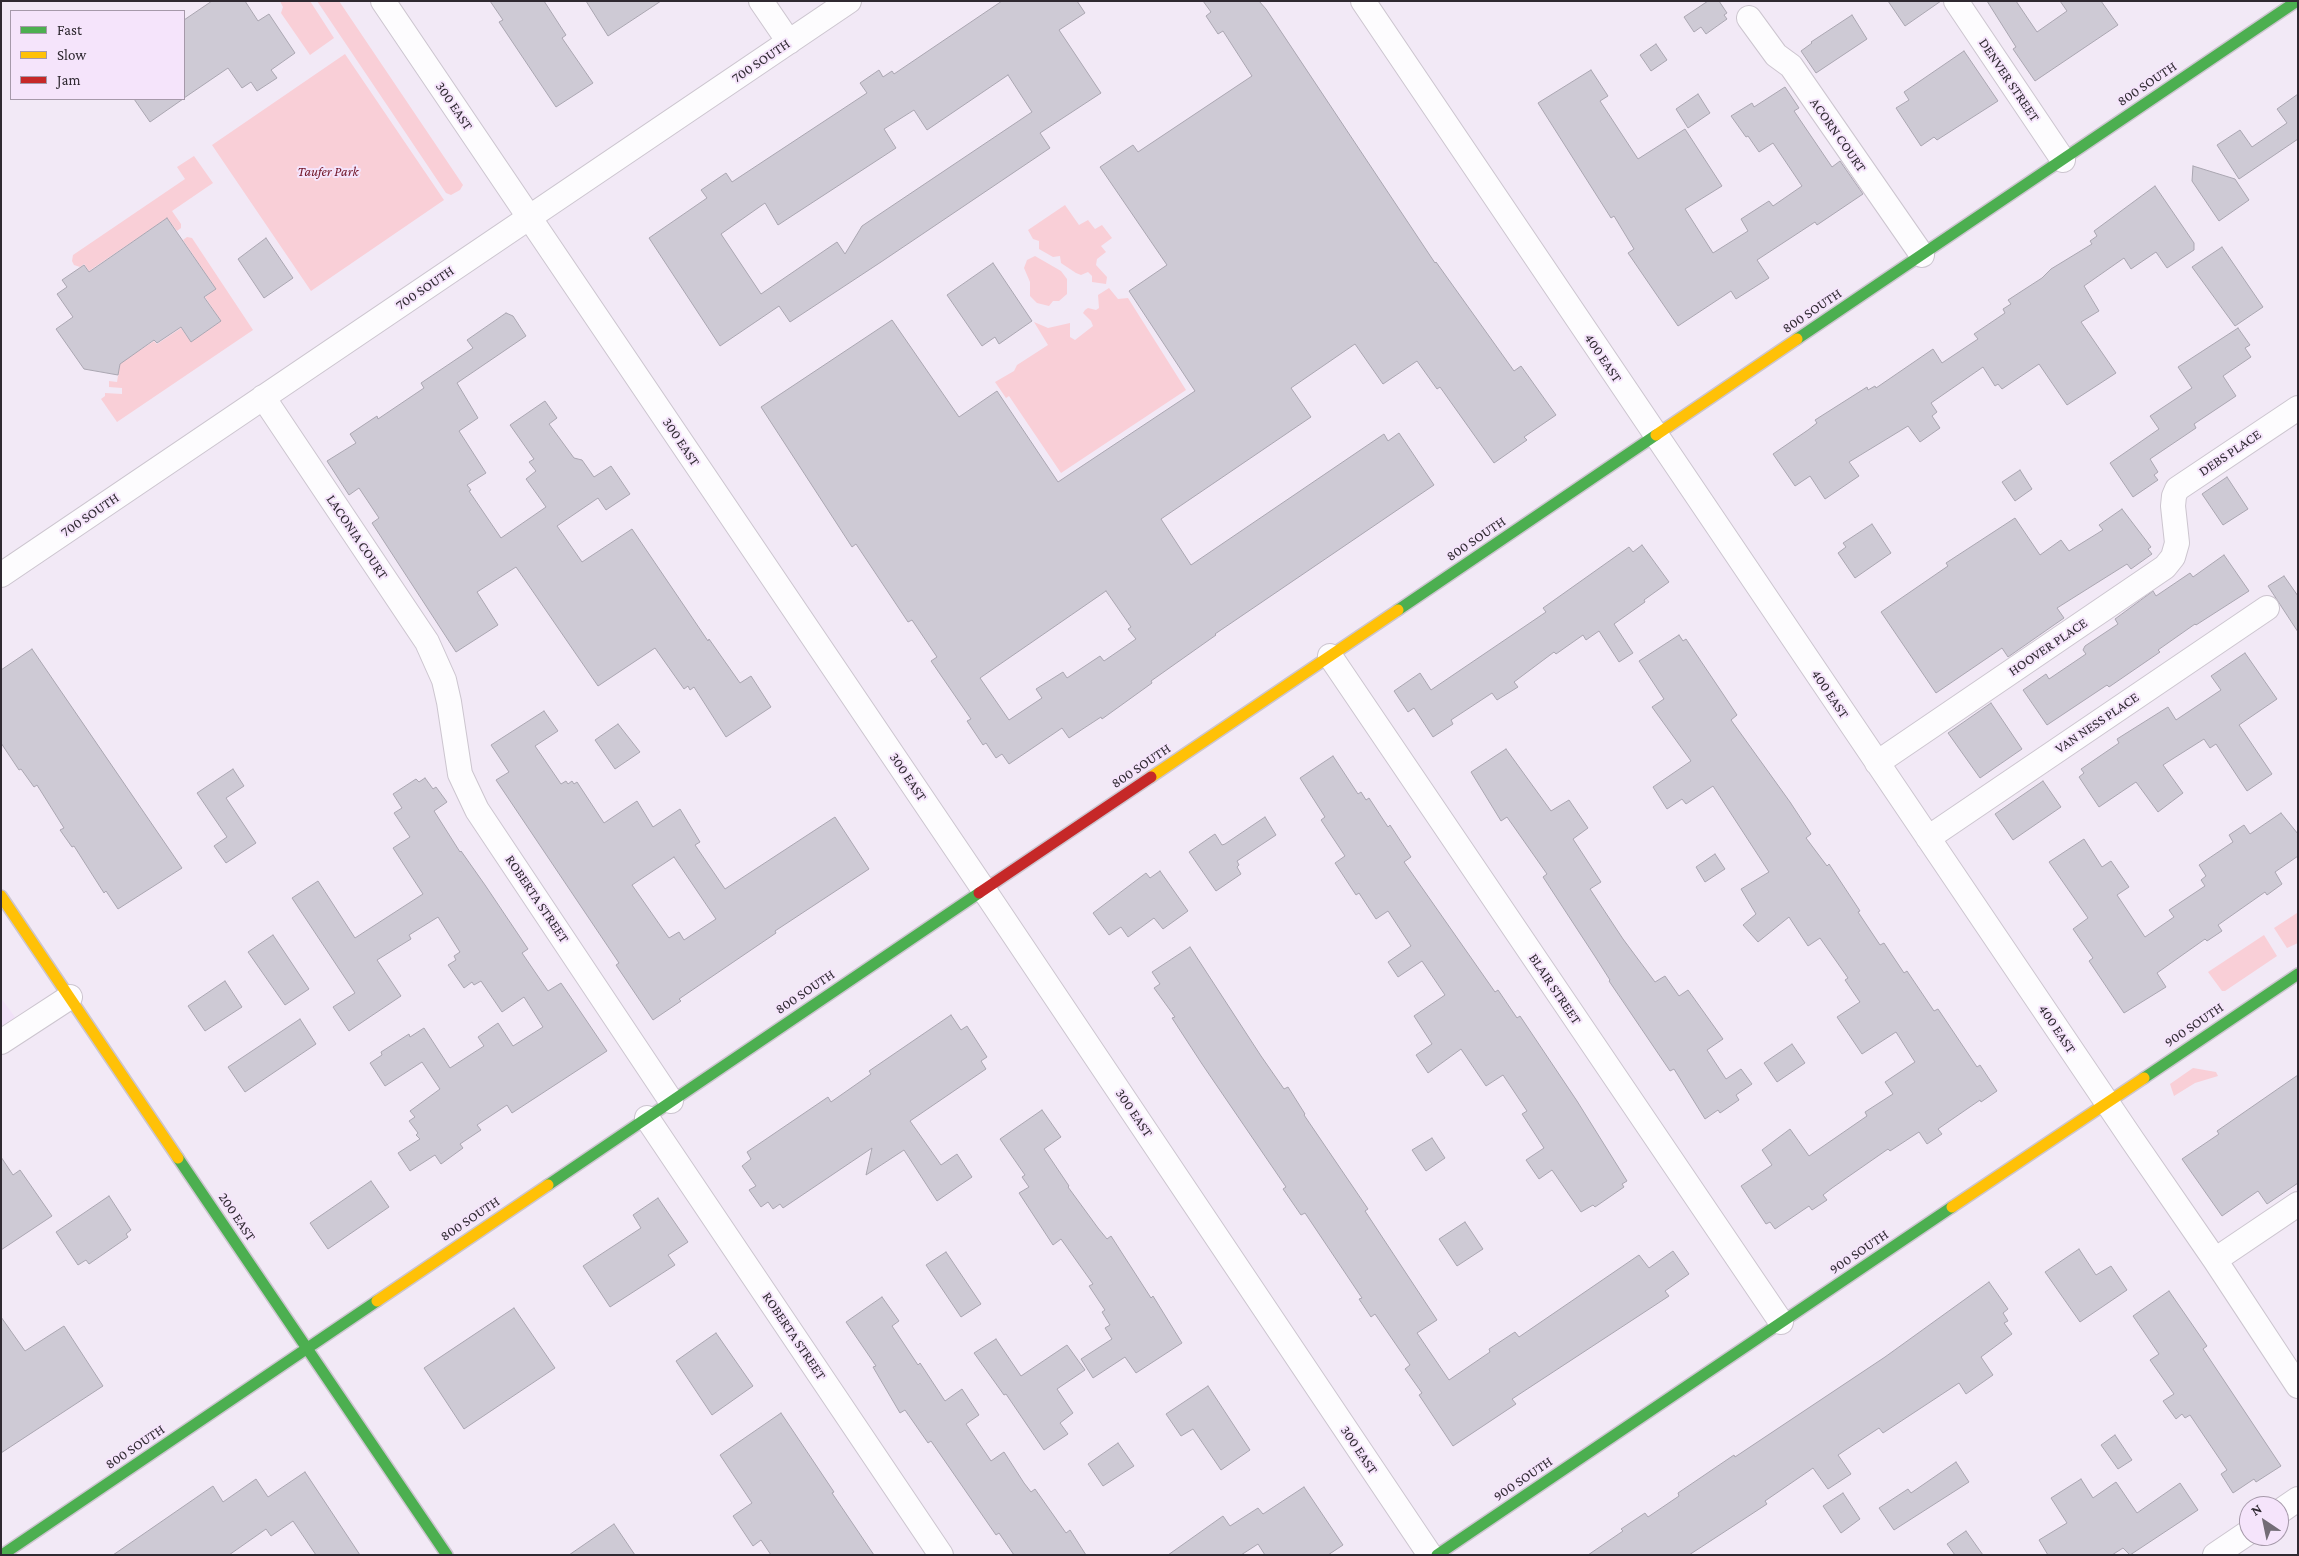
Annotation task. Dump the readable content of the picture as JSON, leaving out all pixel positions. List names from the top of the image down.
{
  "streets": {
    "main road": ["800 SOUTH", "900 SOUTH", "200 EAST"],
    "street": [
      "700 SOUTH",
      "DENVER STREET",
      "300 EAST",
      "ACORN COURT",
      "400 EAST",
      "DEBS PLACE",
      "LACONIA COURT",
      "HOOVER PLACE",
      "VAN NESS PLACE",
      "ROBERTA STREET",
      "BLAIR STREET"
    ]
  },
  "crossings": [
    ["700 SOUTH", "300 EAST"],
    ["700 SOUTH", "LACONIA COURT"],
    ["DENVER STREET", "800 SOUTH"],
    ["800 SOUTH", "300 EAST"],
    ["800 SOUTH", "ACORN COURT"],
    ["800 SOUTH", "400 EAST"],
    ["800 SOUTH", "ROBERTA STREET"],
    ["800 SOUTH", "BLAIR STREET"],
    ["800 SOUTH", "200 EAST"],
    ["400 EAST", "HOOVER PLACE"],
    ["400 EAST", "VAN NESS PLACE"],
    ["400 EAST", "900 SOUTH"],
    ["DEBS PLACE", "HOOVER PLACE"],
    ["LACONIA COURT", "ROBERTA STREET"],
    ["BLAIR STREET", "900 SOUTH"]
  ],
  "parks": ["Taufer Park"],
  "legend": ["Fast", "Slow", "Jam"],
  "north": "top left"
}
